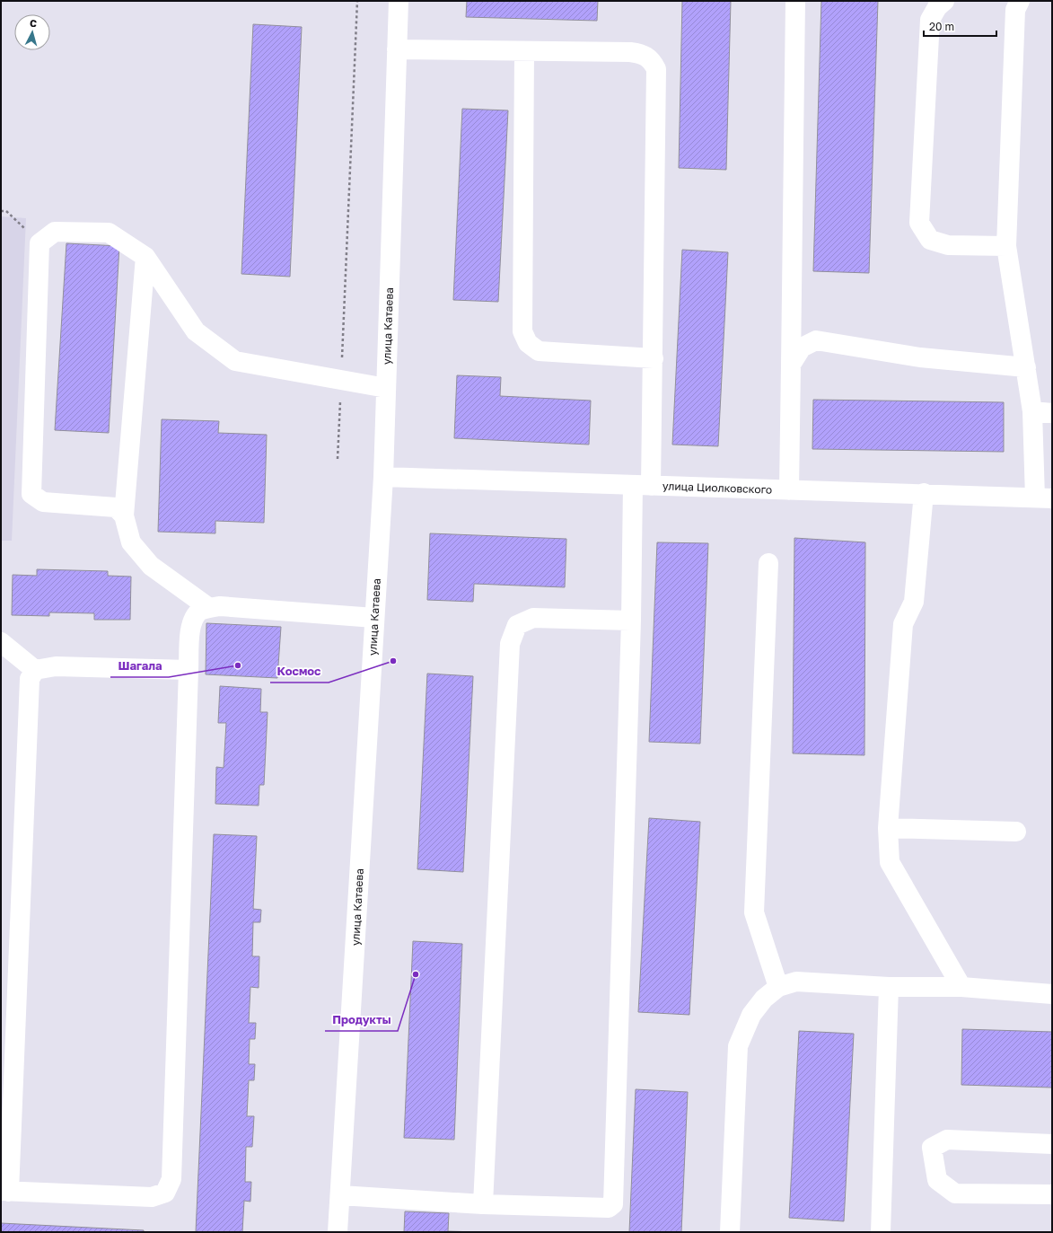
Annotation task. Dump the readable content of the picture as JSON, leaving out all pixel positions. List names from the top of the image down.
{
  "streets": {
    "street": ["улица Катаева", "улица Циолковского"]
  },
  "crossings": [
    ["улица Катаева", "улица Циолковского"]
  ],
  "places": ["Космос", "Шагала", "Продукты"],
  "scale_bar": "20 m",
  "north": "top"
}
